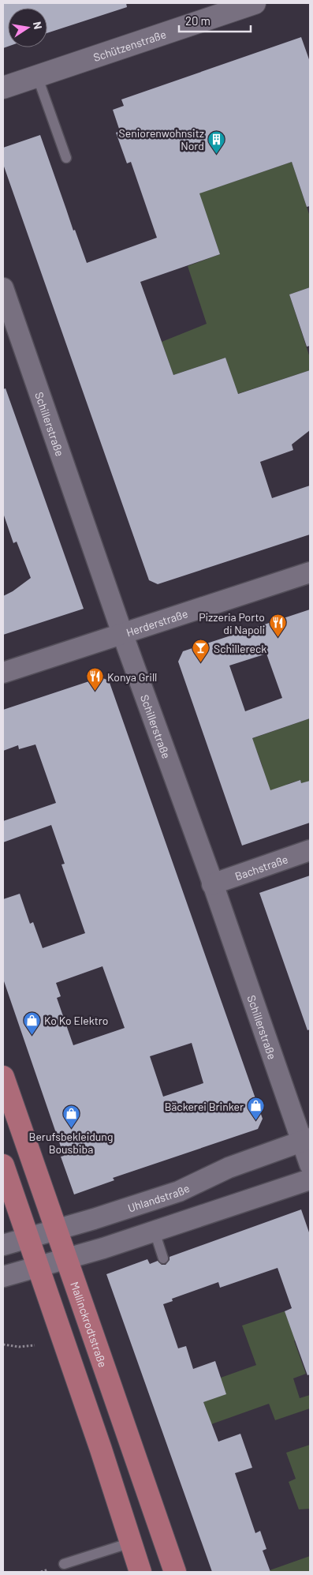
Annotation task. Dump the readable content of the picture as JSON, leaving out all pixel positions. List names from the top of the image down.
{
  "streets": {
    "main road": ["Mallinckrodtstraße"],
    "street": [
      "Schützenstraße",
      "Schillerstraße",
      "Herderstraße",
      "Bachstraße",
      "Uhlandstraße"
    ]
  },
  "crossings": [
    ["Schillerstraße", "Herderstraße"],
    ["Schillerstraße", "Bachstraße"],
    ["Schillerstraße", "Uhlandstraße"],
    ["Uhlandstraße", "Mallinckrodtstraße"]
  ],
  "places": {
    "building": ["Seniorenwohnsitz Nord"],
    "restaurant": ["Pizzeria Porto di Napoli", "Konya Grill"],
    "bar": ["Schillereck"],
    "shop": ["Ko Ko Elektro", "Bäckerei Brinker", "Berufsbekleidung Bousbiba"]
  },
  "scale_bar": "20 m",
  "north": "right"
}
